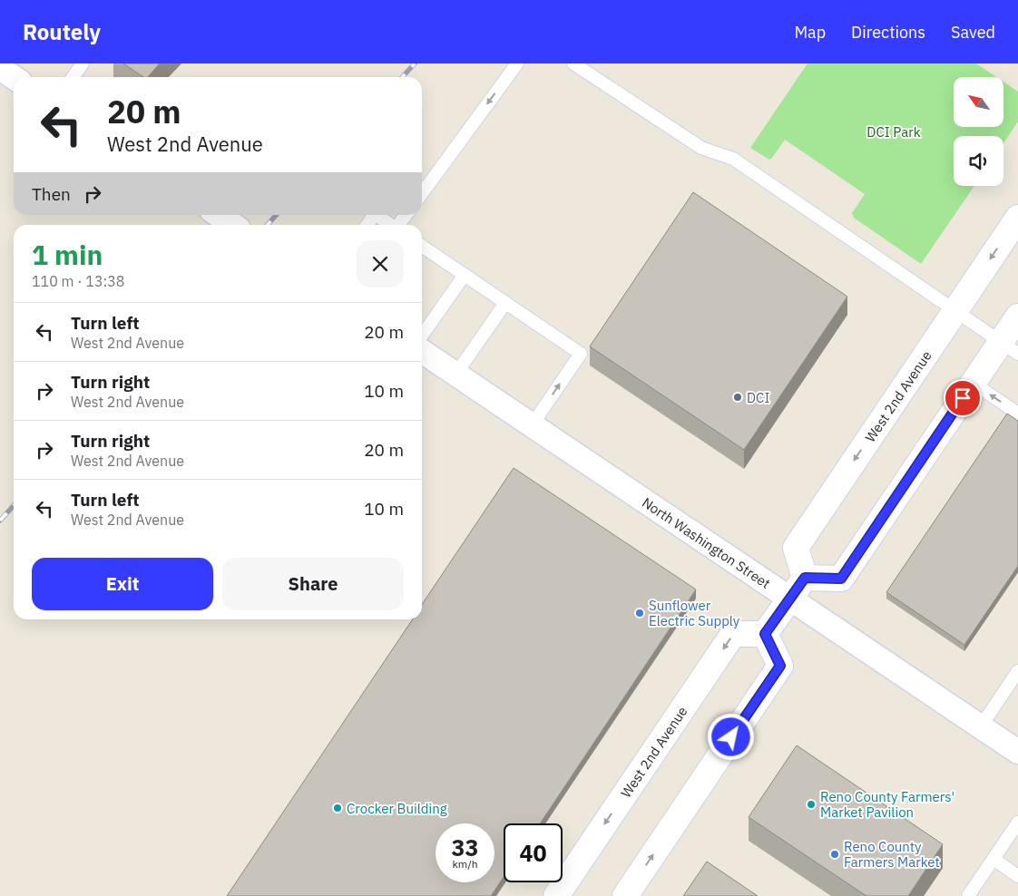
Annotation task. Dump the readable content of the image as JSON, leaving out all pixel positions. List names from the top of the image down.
{
  "streets": {
    "street": ["West 2nd Avenue", "North Washington Street"]
  },
  "parks": ["DCI Park"],
  "places": [
    "DCI",
    "Sunflower Electric Supply",
    "Reno County Farmers' Market Pavilion",
    "Crocker Building",
    "Reno County Farmers Market"
  ],
  "north": "top left",
  "page": {
    "header": "Routely",
    "nav": ["Map", "Directions", "Saved"],
    "turn": ["20 m", "West 2nd Avenue"],
    "then": "Then",
    "heading": ["1 min", "110 m · 13:38"],
    "list": [
      {
        "name": "Turn left",
        "note": "West 2nd Avenue",
        "value": "20 m"
      },
      {
        "name": "Turn right",
        "note": "West 2nd Avenue",
        "value": "10 m"
      },
      {
        "name": "Turn right",
        "note": "West 2nd Avenue",
        "value": "20 m"
      },
      {
        "name": "Turn left",
        "note": "West 2nd Avenue",
        "value": "10 m"
      }
    ],
    "buttons": ["Exit", "Share"],
    "speed": "33 km/h",
    "limit": "40"
  }
}
